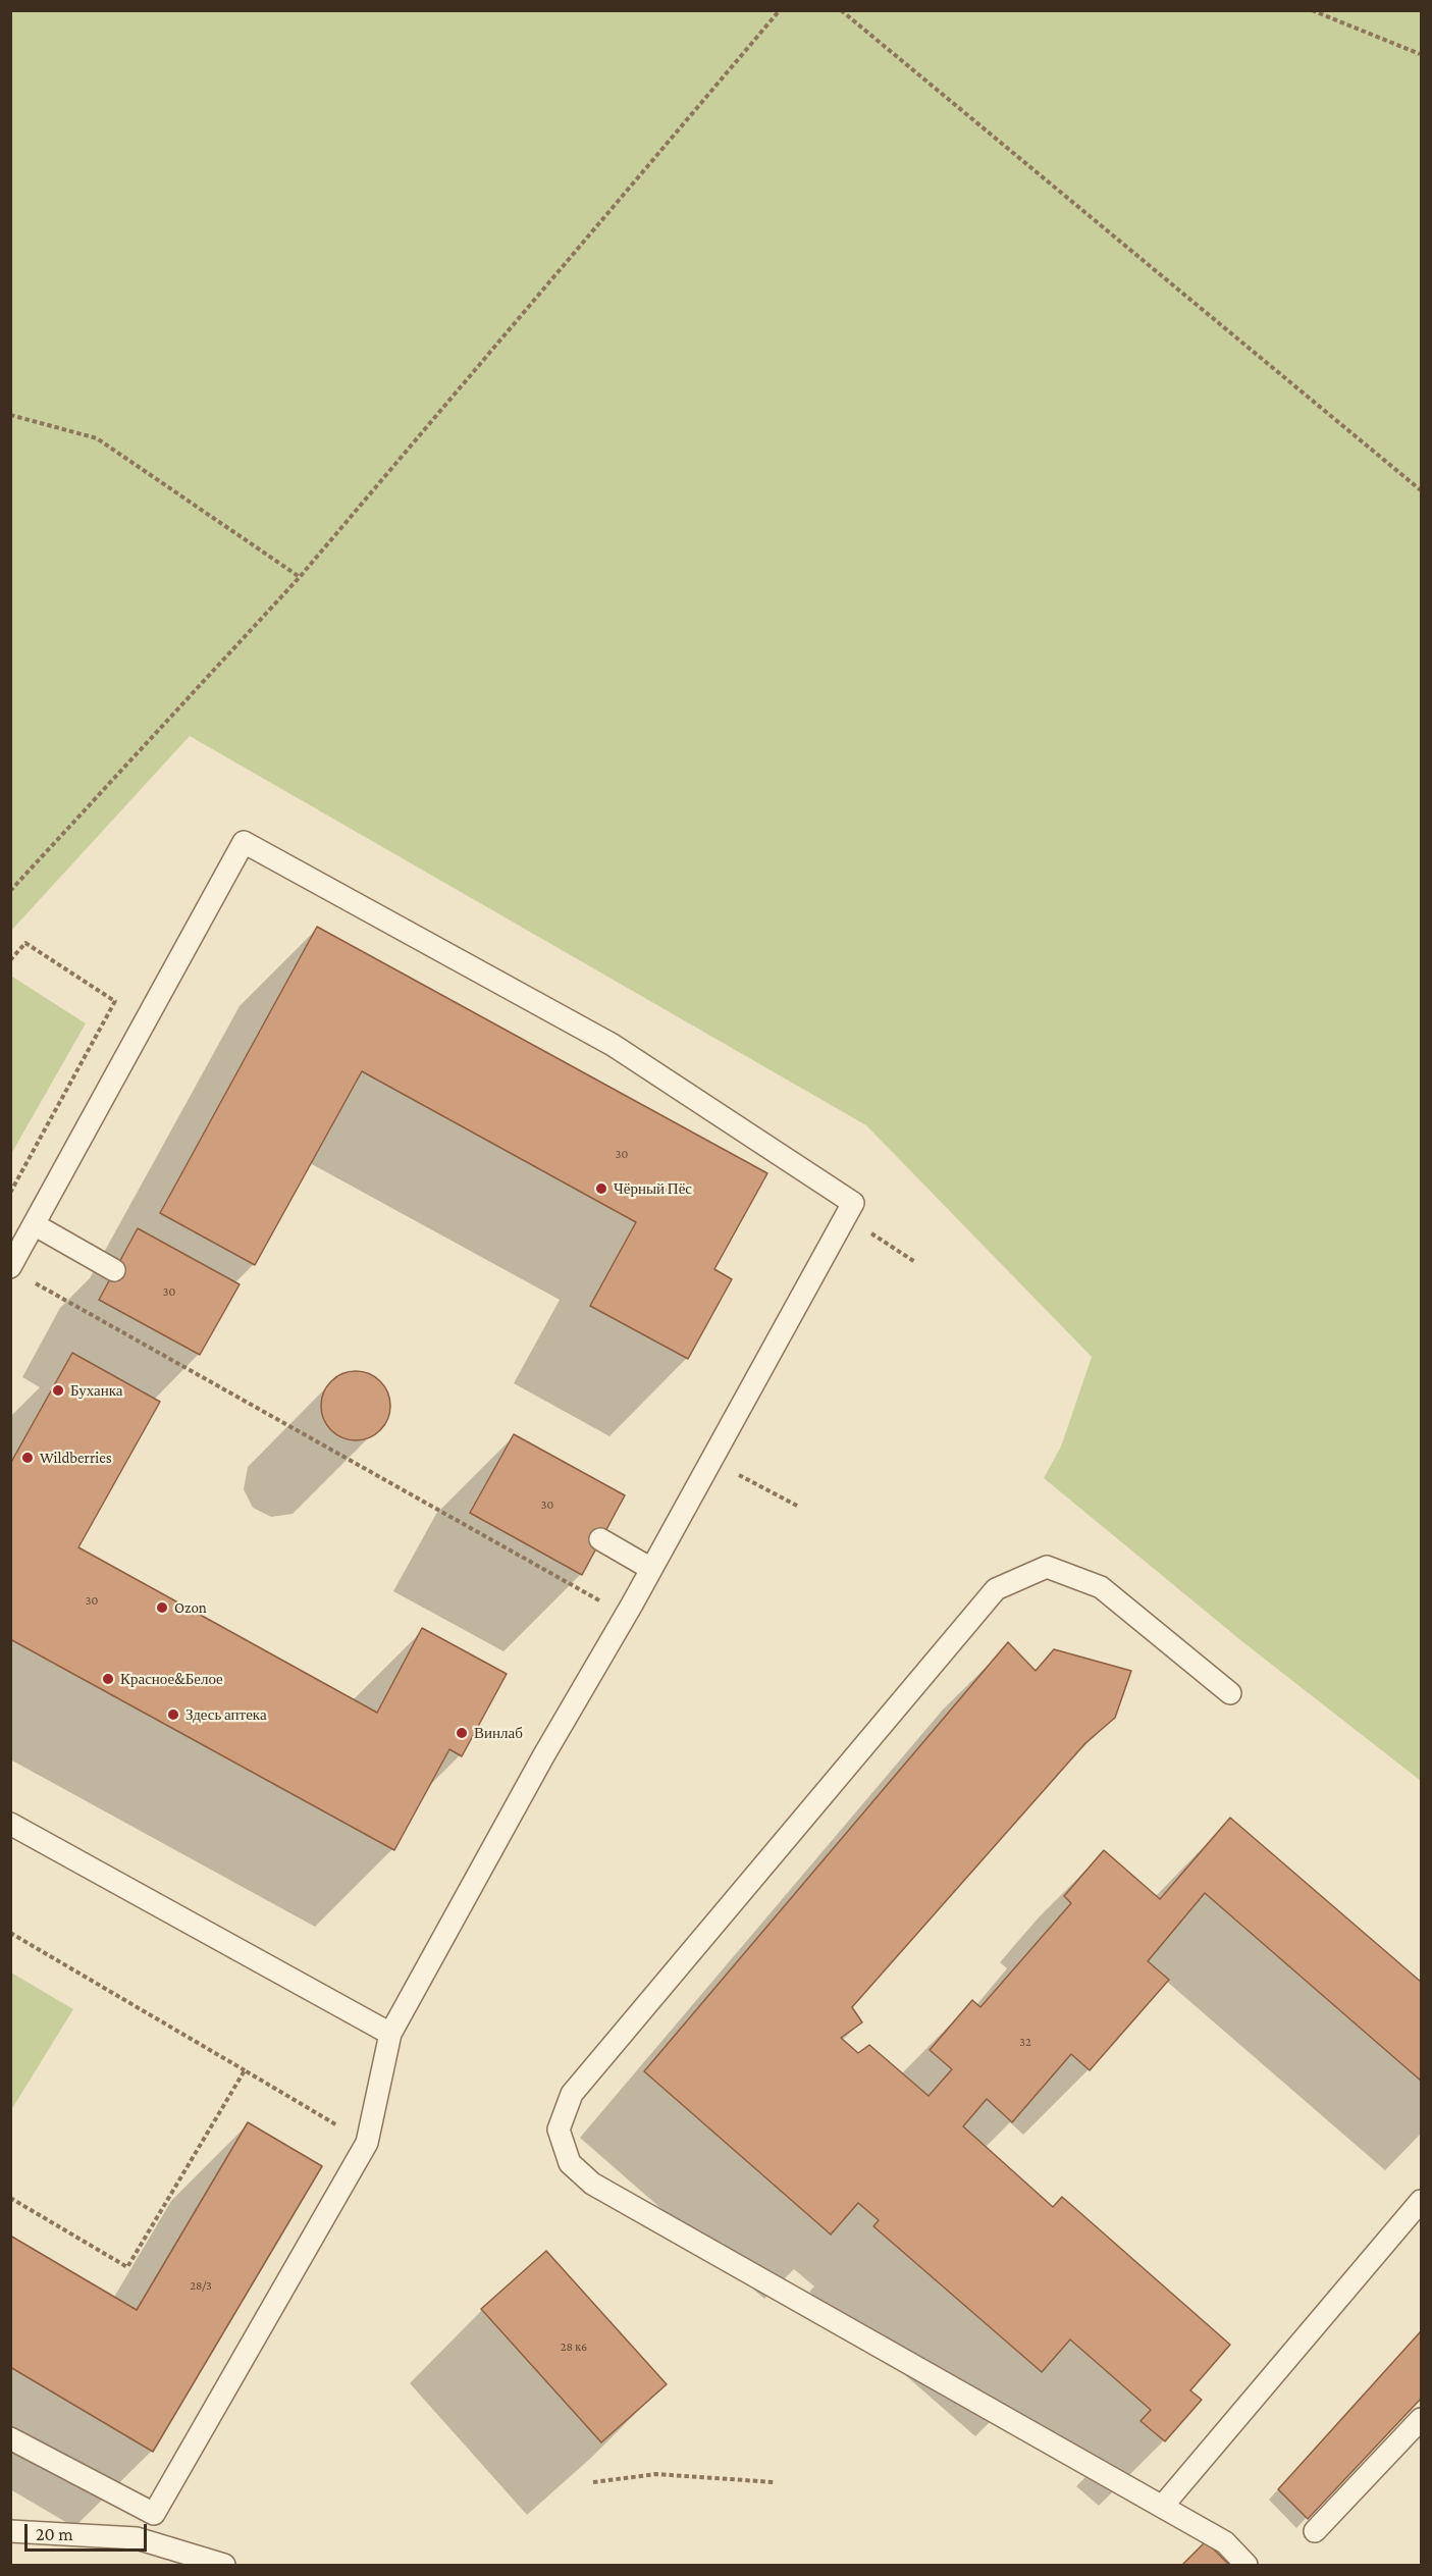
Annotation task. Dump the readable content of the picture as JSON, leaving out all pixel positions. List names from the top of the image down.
{
  "places": [
    "Чёрный Пёс",
    "Буханка",
    "Wildberries",
    "Ozon",
    "Красное&Белое",
    "Здесь аптека",
    "Винлаб"
  ],
  "house_numbers": [
    "30",
    "30",
    "30",
    "30",
    "32",
    "28/3",
    "28 к6"
  ],
  "scale_bar": "20 m"
}
